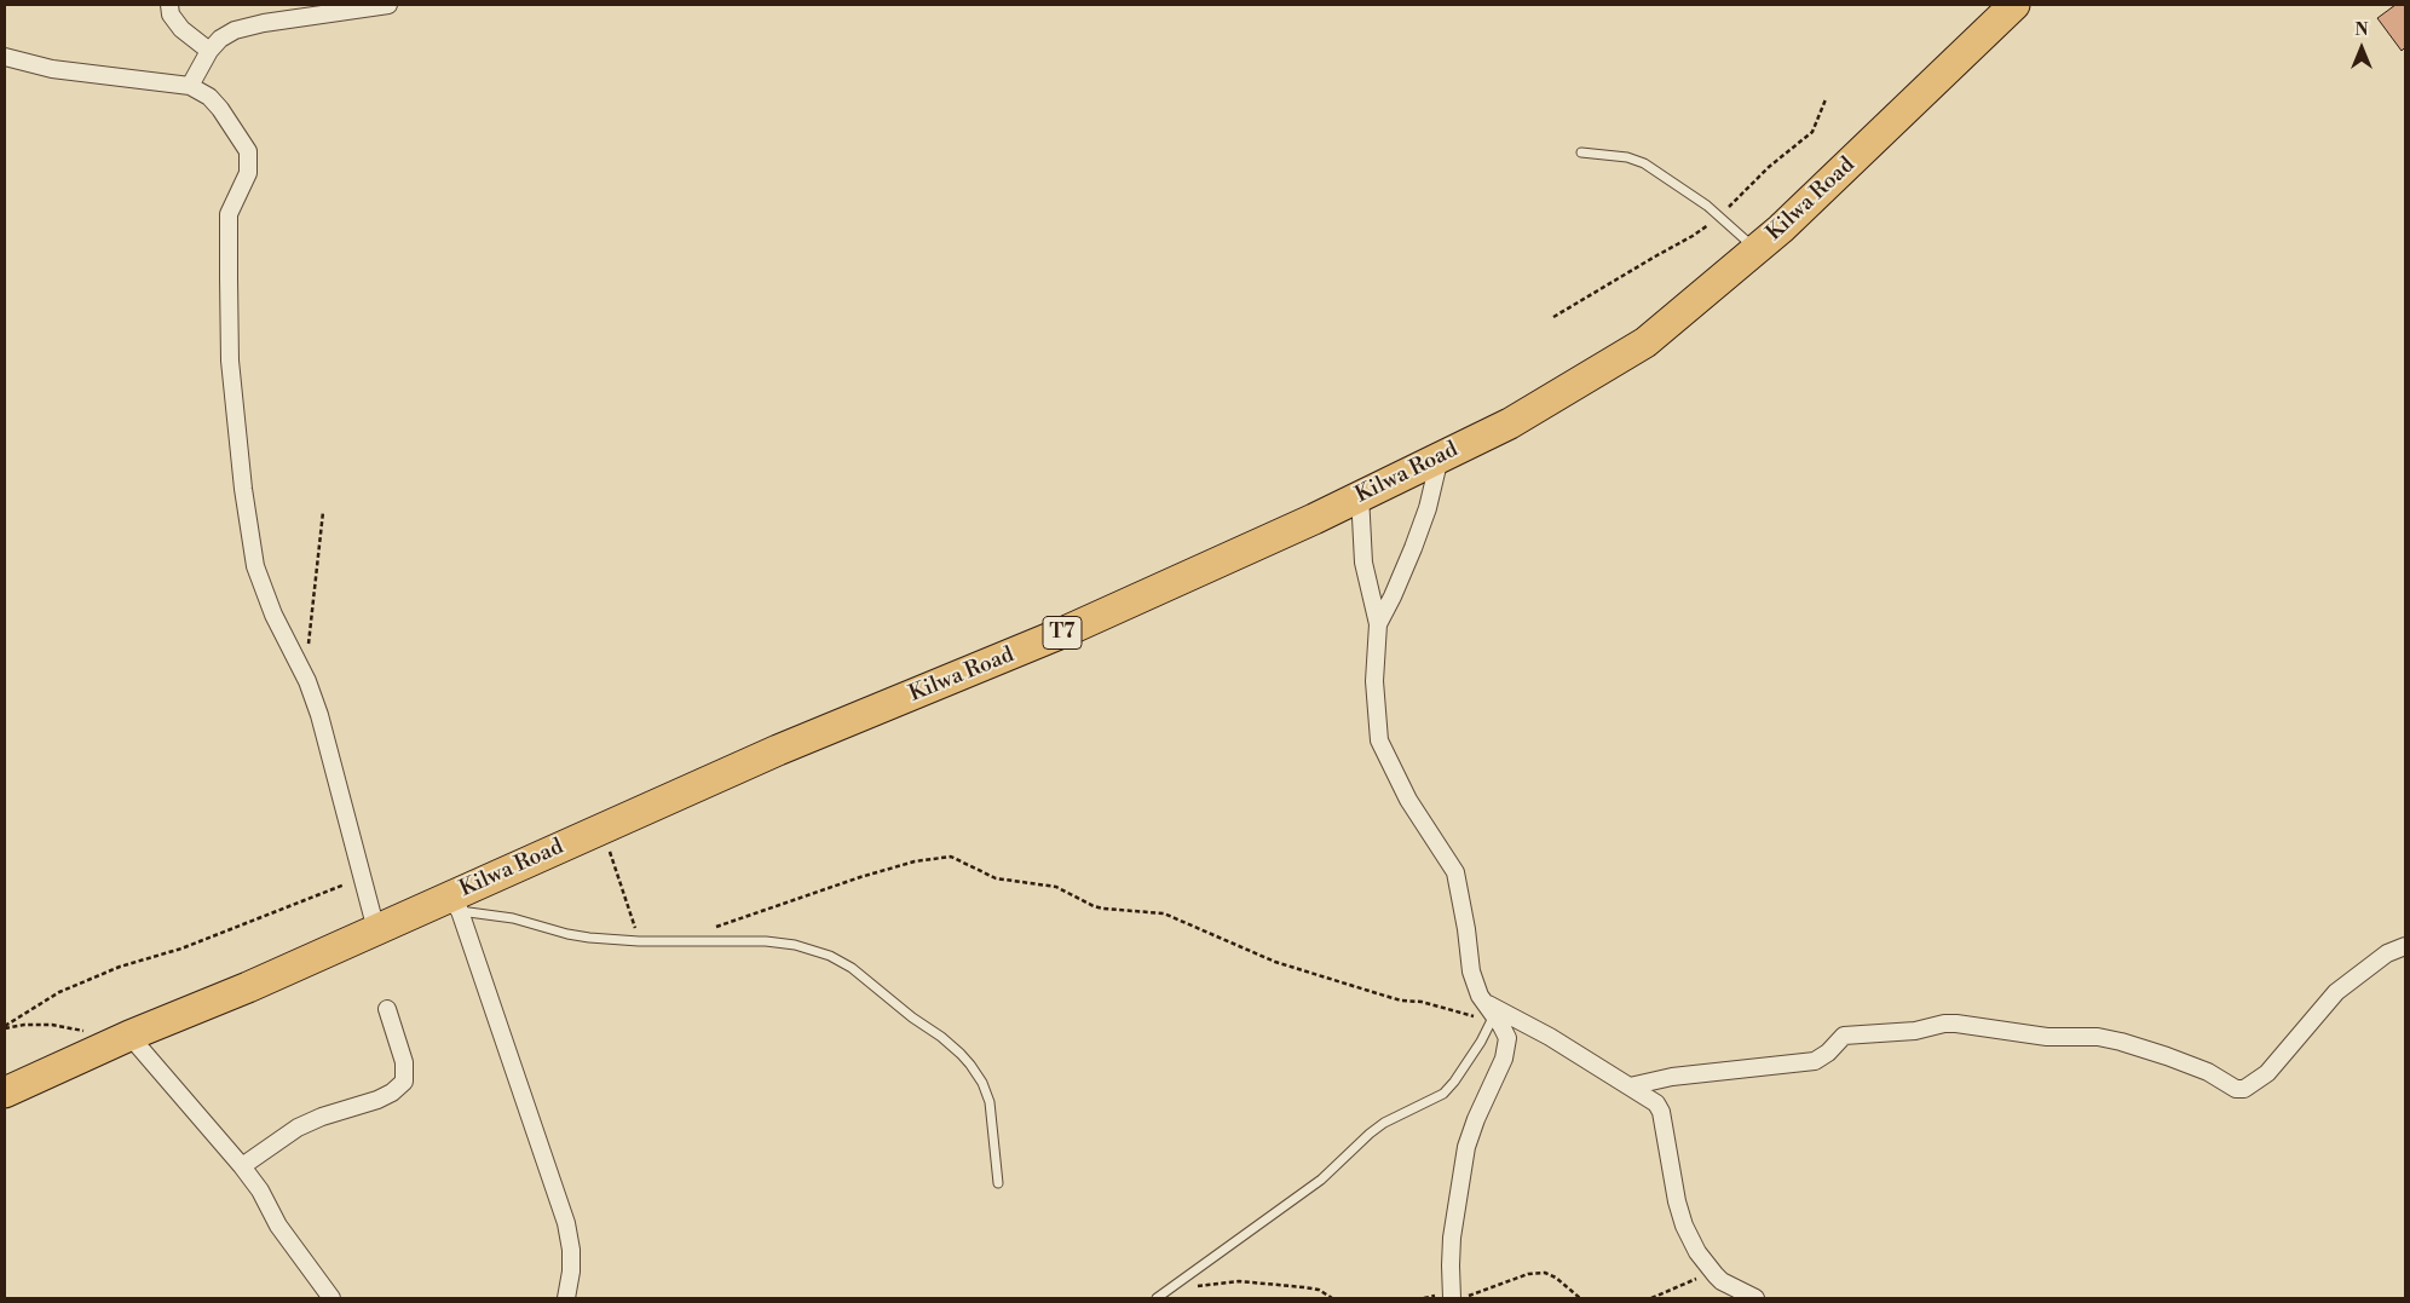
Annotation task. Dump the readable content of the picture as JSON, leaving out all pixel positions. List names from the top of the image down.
{
  "streets": {
    "highway": ["Kilwa Road", "T7"]
  },
  "north": "top"
}
